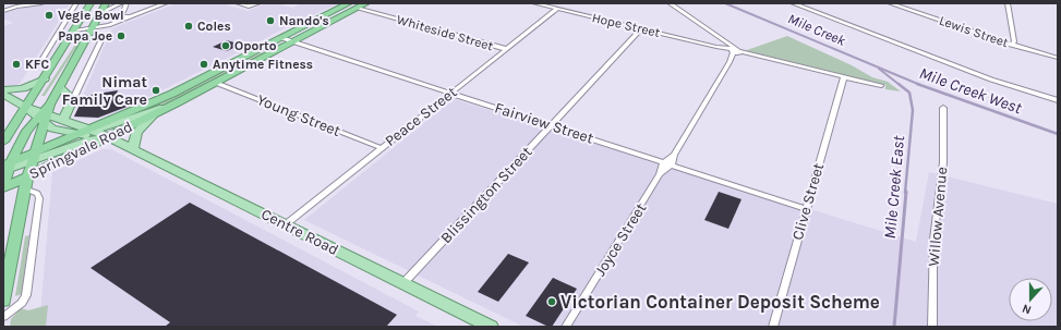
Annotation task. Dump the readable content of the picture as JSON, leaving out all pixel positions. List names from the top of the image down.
{
  "streets": {
    "highway": ["Springvale Road"],
    "main road": ["Centre Road"],
    "street": [
      "Hope Street",
      "Lewis Street",
      "Whiteside Street",
      "Young Street",
      "Peace Street",
      "Fairview Street",
      "Blissington Street",
      "Clive Street",
      "Willow Avenue",
      "Joyce Street"
    ]
  },
  "crossings": [
    ["Hope Street", "Peace Street"],
    ["Hope Street", "Blissington Street"],
    ["Hope Street", "Clive Street"],
    ["Hope Street", "Joyce Street"],
    ["Whiteside Street", "Peace Street"],
    ["Whiteside Street", "Springvale Road"],
    ["Young Street", "Peace Street"],
    ["Young Street", "Springvale Road"],
    ["Peace Street", "Fairview Street"],
    ["Peace Street", "Centre Road"],
    ["Fairview Street", "Springvale Road"],
    ["Fairview Street", "Blissington Street"],
    ["Fairview Street", "Clive Street"],
    ["Fairview Street", "Joyce Street"],
    ["Springvale Road", "Centre Road"],
    ["Blissington Street", "Centre Road"]
  ],
  "water": ["Mile Creek", "Mile Creek West", "Mile Creek East"],
  "places": [
    "Vegie Bowl",
    "Nando's",
    "Coles",
    "Papa Joe",
    "Oporto",
    "KFC",
    "Anytime Fitness",
    "Nimat Family Care",
    "Victorian Container Deposit Scheme"
  ],
  "north": "bottom"
}
